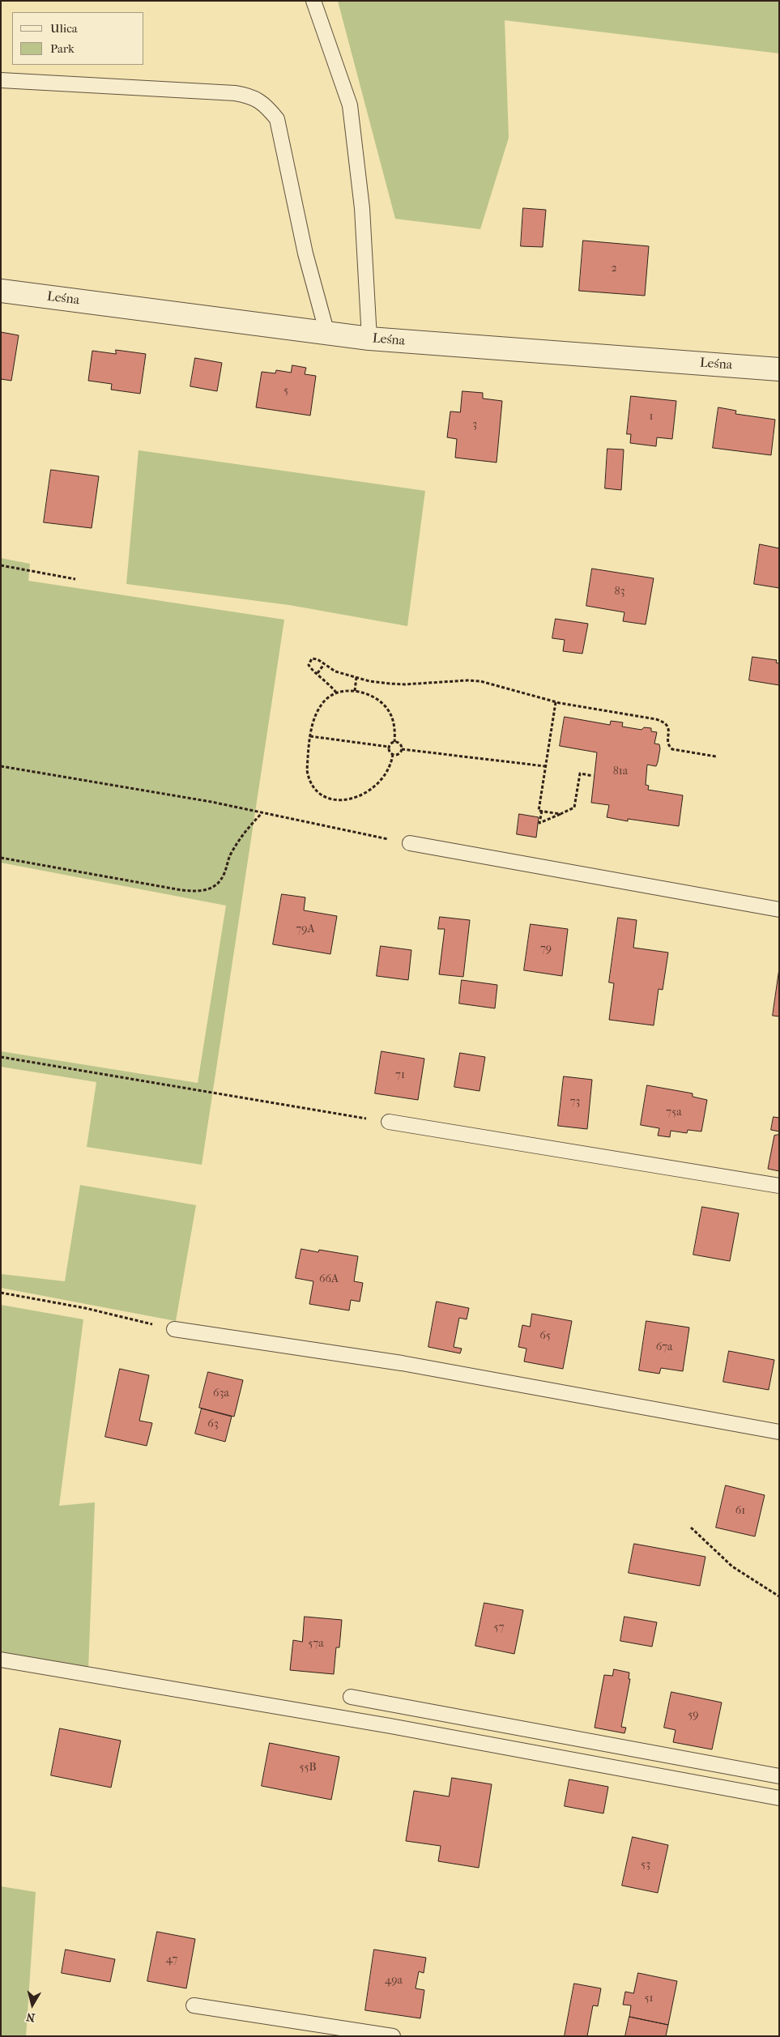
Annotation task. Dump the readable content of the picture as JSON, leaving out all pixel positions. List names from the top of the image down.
{
  "streets": {
    "street": ["Leśna"]
  },
  "house_numbers": [
    "2",
    "5",
    "1",
    "3",
    "83",
    "81a",
    "79A",
    "79",
    "71",
    "73",
    "75a",
    "66A",
    "65",
    "67a",
    "63a",
    "63",
    "61",
    "57",
    "57a",
    "59",
    "55B",
    "53",
    "47",
    "49a",
    "51"
  ],
  "legend": ["Ulica", "Park"],
  "north": "bottom"
}
